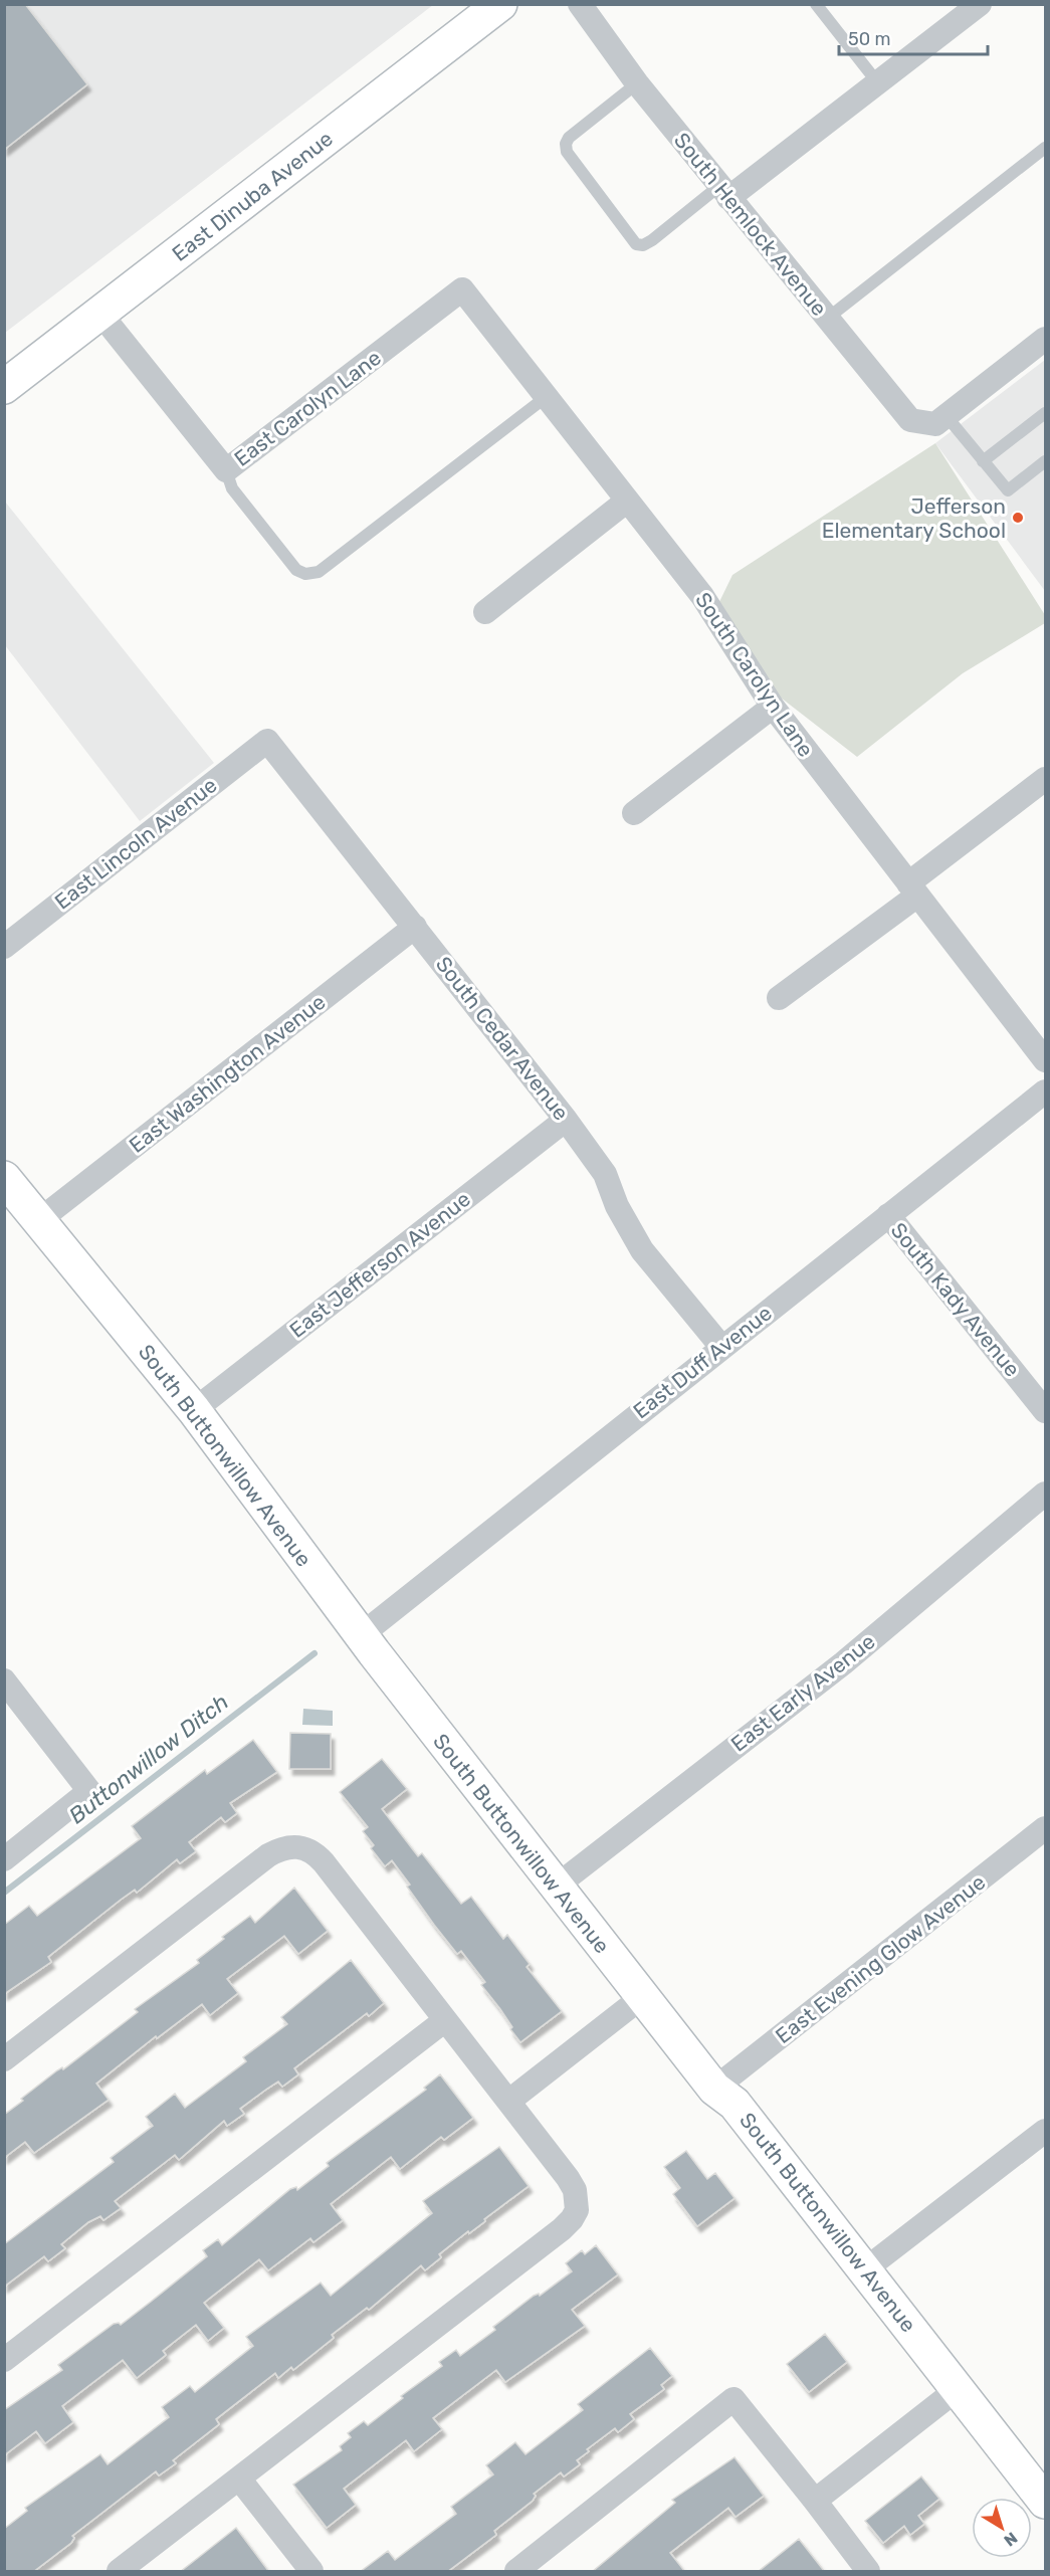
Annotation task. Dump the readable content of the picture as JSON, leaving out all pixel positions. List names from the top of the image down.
{
  "streets": {
    "street": [
      "East Dinuba Avenue",
      "South Hemlock Avenue",
      "East Carolyn Lane",
      "South Carolyn Lane",
      "East Lincoln Avenue",
      "South Cedar Avenue",
      "East Washington Avenue",
      "East Jefferson Avenue",
      "South Kady Avenue",
      "East Duff Avenue",
      "South Buttonwillow Avenue",
      "East Early Avenue",
      "East Evening Glow Avenue"
    ]
  },
  "crossings": [
    ["East Dinuba Avenue", "East Carolyn Lane"],
    ["East Carolyn Lane", "South Carolyn Lane"],
    ["East Lincoln Avenue", "South Cedar Avenue"],
    ["South Cedar Avenue", "East Washington Avenue"],
    ["South Cedar Avenue", "East Jefferson Avenue"],
    ["South Cedar Avenue", "East Duff Avenue"],
    ["East Washington Avenue", "South Buttonwillow Avenue"],
    ["East Jefferson Avenue", "South Buttonwillow Avenue"],
    ["South Kady Avenue", "East Duff Avenue"],
    ["East Duff Avenue", "South Buttonwillow Avenue"],
    ["South Buttonwillow Avenue", "East Early Avenue"],
    ["South Buttonwillow Avenue", "East Evening Glow Avenue"]
  ],
  "water": ["Buttonwillow Ditch"],
  "places": ["Jefferson Elementary School"],
  "scale_bar": "50 m",
  "north": "bottom right"
}
